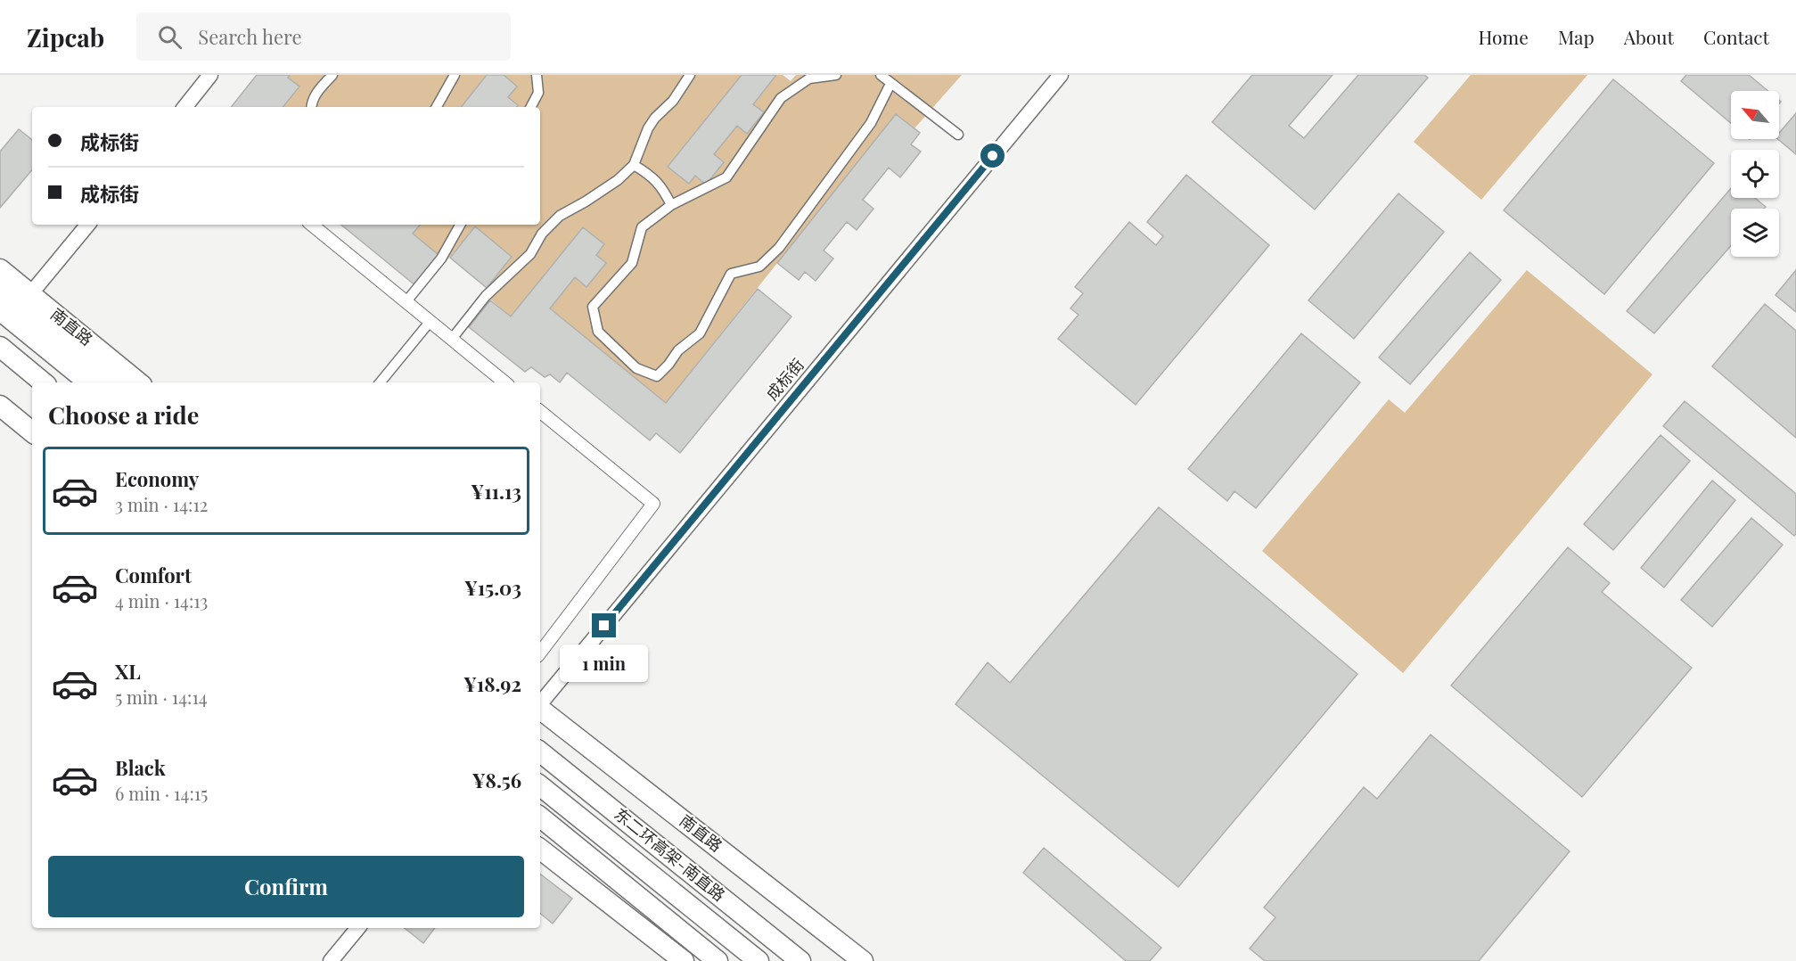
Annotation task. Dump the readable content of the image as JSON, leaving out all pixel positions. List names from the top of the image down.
{
  "streets": {
    "highway": ["南直路", "东二环高架-南直路"],
    "street": ["成标街"]
  },
  "north": "top left",
  "page": {
    "header": "Zipcab",
    "search": "Search here",
    "nav": [
      "Home",
      "Map",
      "About",
      "Contact"
    ],
    "banner": ["成标街", "成标街"],
    "heading": "Choose a ride",
    "list": [
      {
        "name": "Economy",
        "note": "3 min · 14:12",
        "value": "¥11.13"
      },
      {
        "name": "Comfort",
        "note": "4 min · 14:13",
        "value": "¥15.03"
      },
      {
        "name": "XL",
        "note": "5 min · 14:14",
        "value": "¥18.92"
      },
      {
        "name": "Black",
        "note": "6 min · 14:15",
        "value": "¥8.56"
      }
    ],
    "bubble": "1 min",
    "buttons": "Confirm"
  }
}
